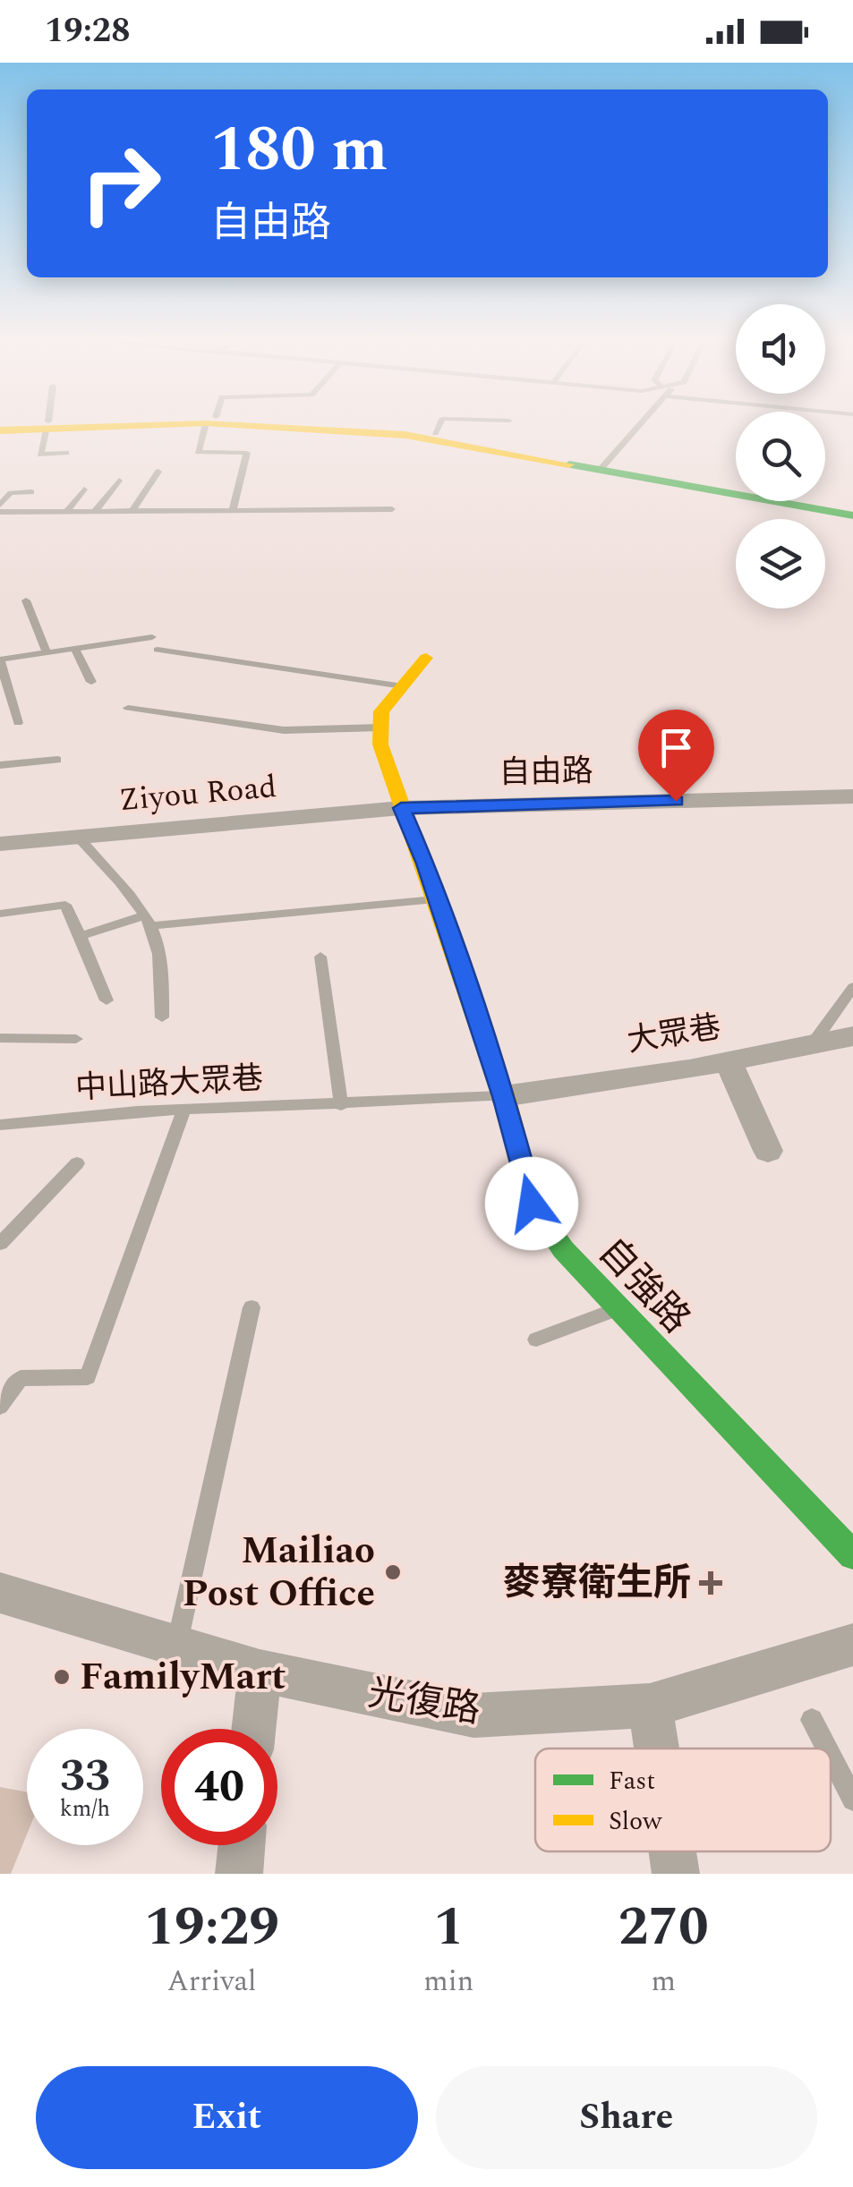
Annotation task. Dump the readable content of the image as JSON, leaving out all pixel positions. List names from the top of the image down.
{
  "streets": {
    "main road": ["自強路"],
    "street": [
      "自由路",
      "Ziyou Road",
      "大眾巷",
      "光復路"
    ],
    "lane": ["中山路大眾巷"]
  },
  "crossings": [
    ["自由路", "Ziyou Road"],
    ["自由路", "自強路"],
    ["Ziyou Road", "自強路"],
    ["大眾巷", "中山路大眾巷"],
    ["大眾巷", "自強路"],
    ["中山路大眾巷", "自強路"]
  ],
  "places": {
    "other": ["Mailiao Post Office", "FamilyMart"],
    "health": ["麥寮衛生所"]
  },
  "legend": ["Fast", "Slow"],
  "page": {
    "status": "19:28",
    "turn": ["180 m", "自由路"],
    "speed": "33 km/h",
    "limit": "40",
    "eta": [
      "19:29",
      "Arrival",
      "1",
      "min",
      "270",
      "m"
    ],
    "buttons": ["Exit", "Share"]
  }
}
